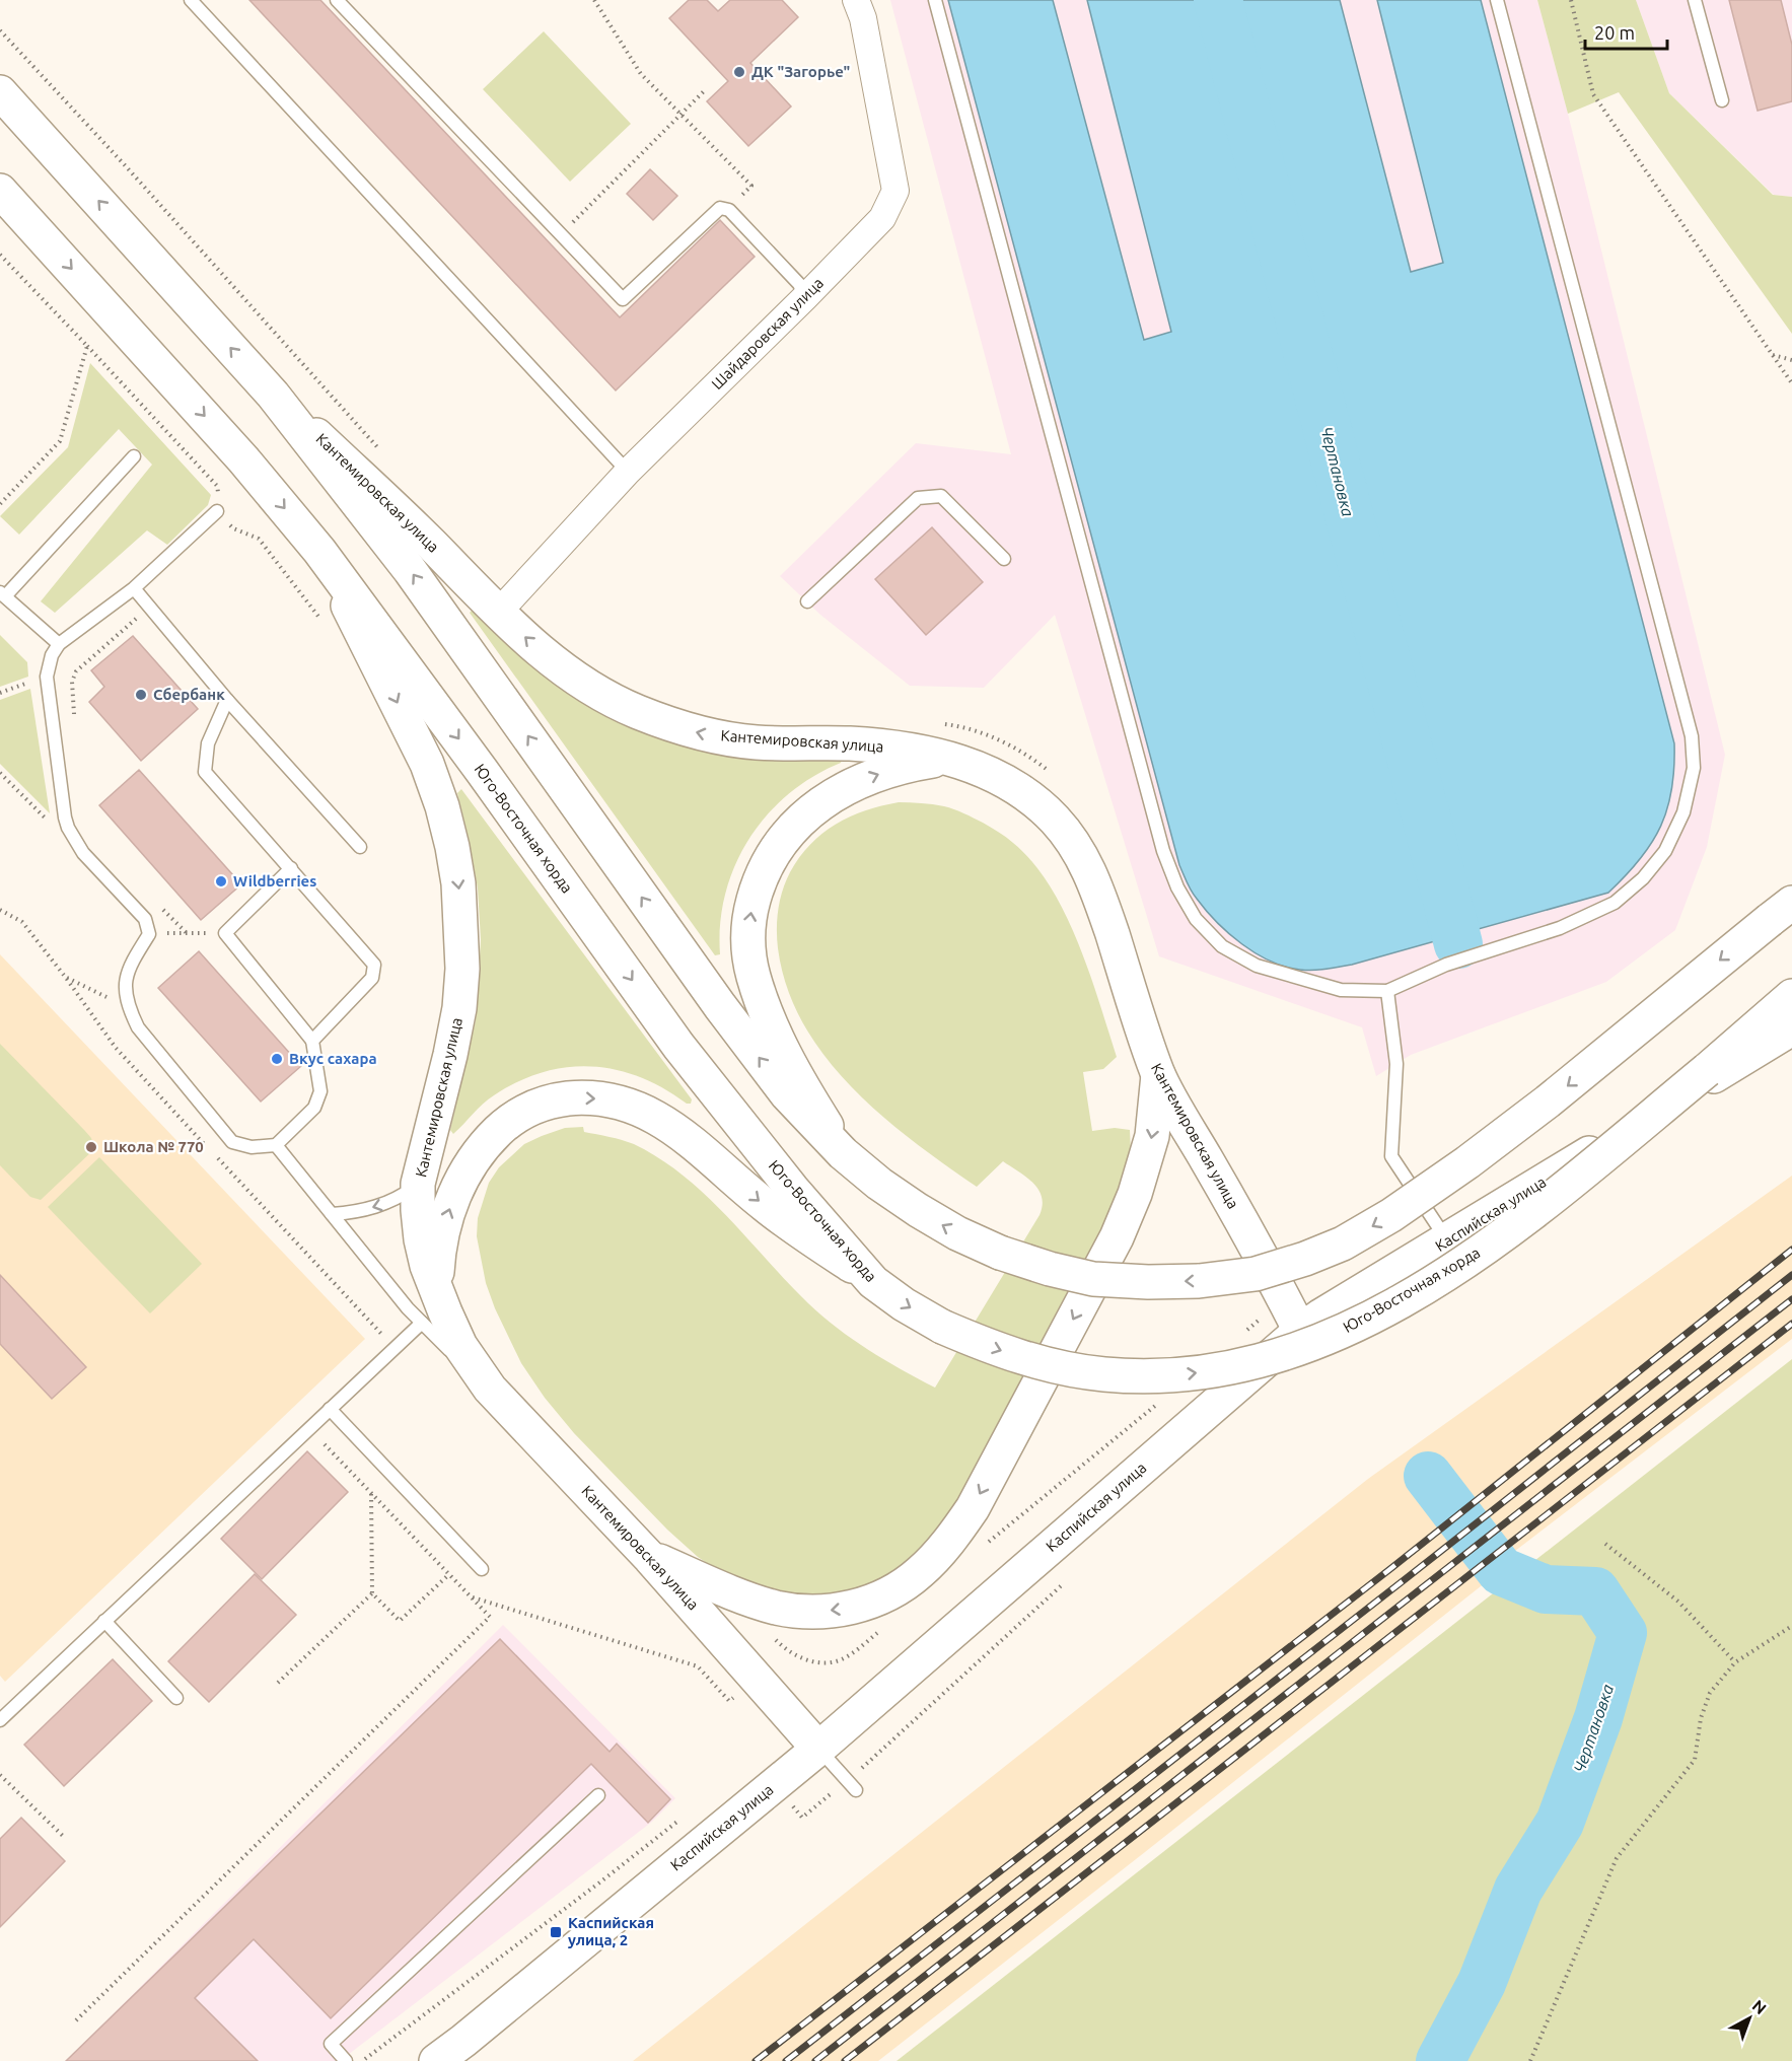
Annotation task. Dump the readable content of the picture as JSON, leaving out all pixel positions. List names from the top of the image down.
{
  "streets": {
    "main road": ["Кантемировская улица", "Юго-Восточная хорда", "Каспийская улица"],
    "street": ["Шайдаровская улица"]
  },
  "crossings": [
    ["Шайдаровская улица", "Кантемировская улица"],
    ["Кантемировская улица", "Юго-Восточная хорда"],
    ["Кантемировская улица", "Каспийская улица"]
  ],
  "water": ["Чертановка"],
  "places": {
    "other": [
      "ДК \"Загорье\"",
      "Сбербанк",
      "Wildberries",
      "Вкус сахара",
      "Школа № 770"
    ],
    "transit": ["Каспийская улица, 2"]
  },
  "scale_bar": "20 m",
  "north": "top right"
}
